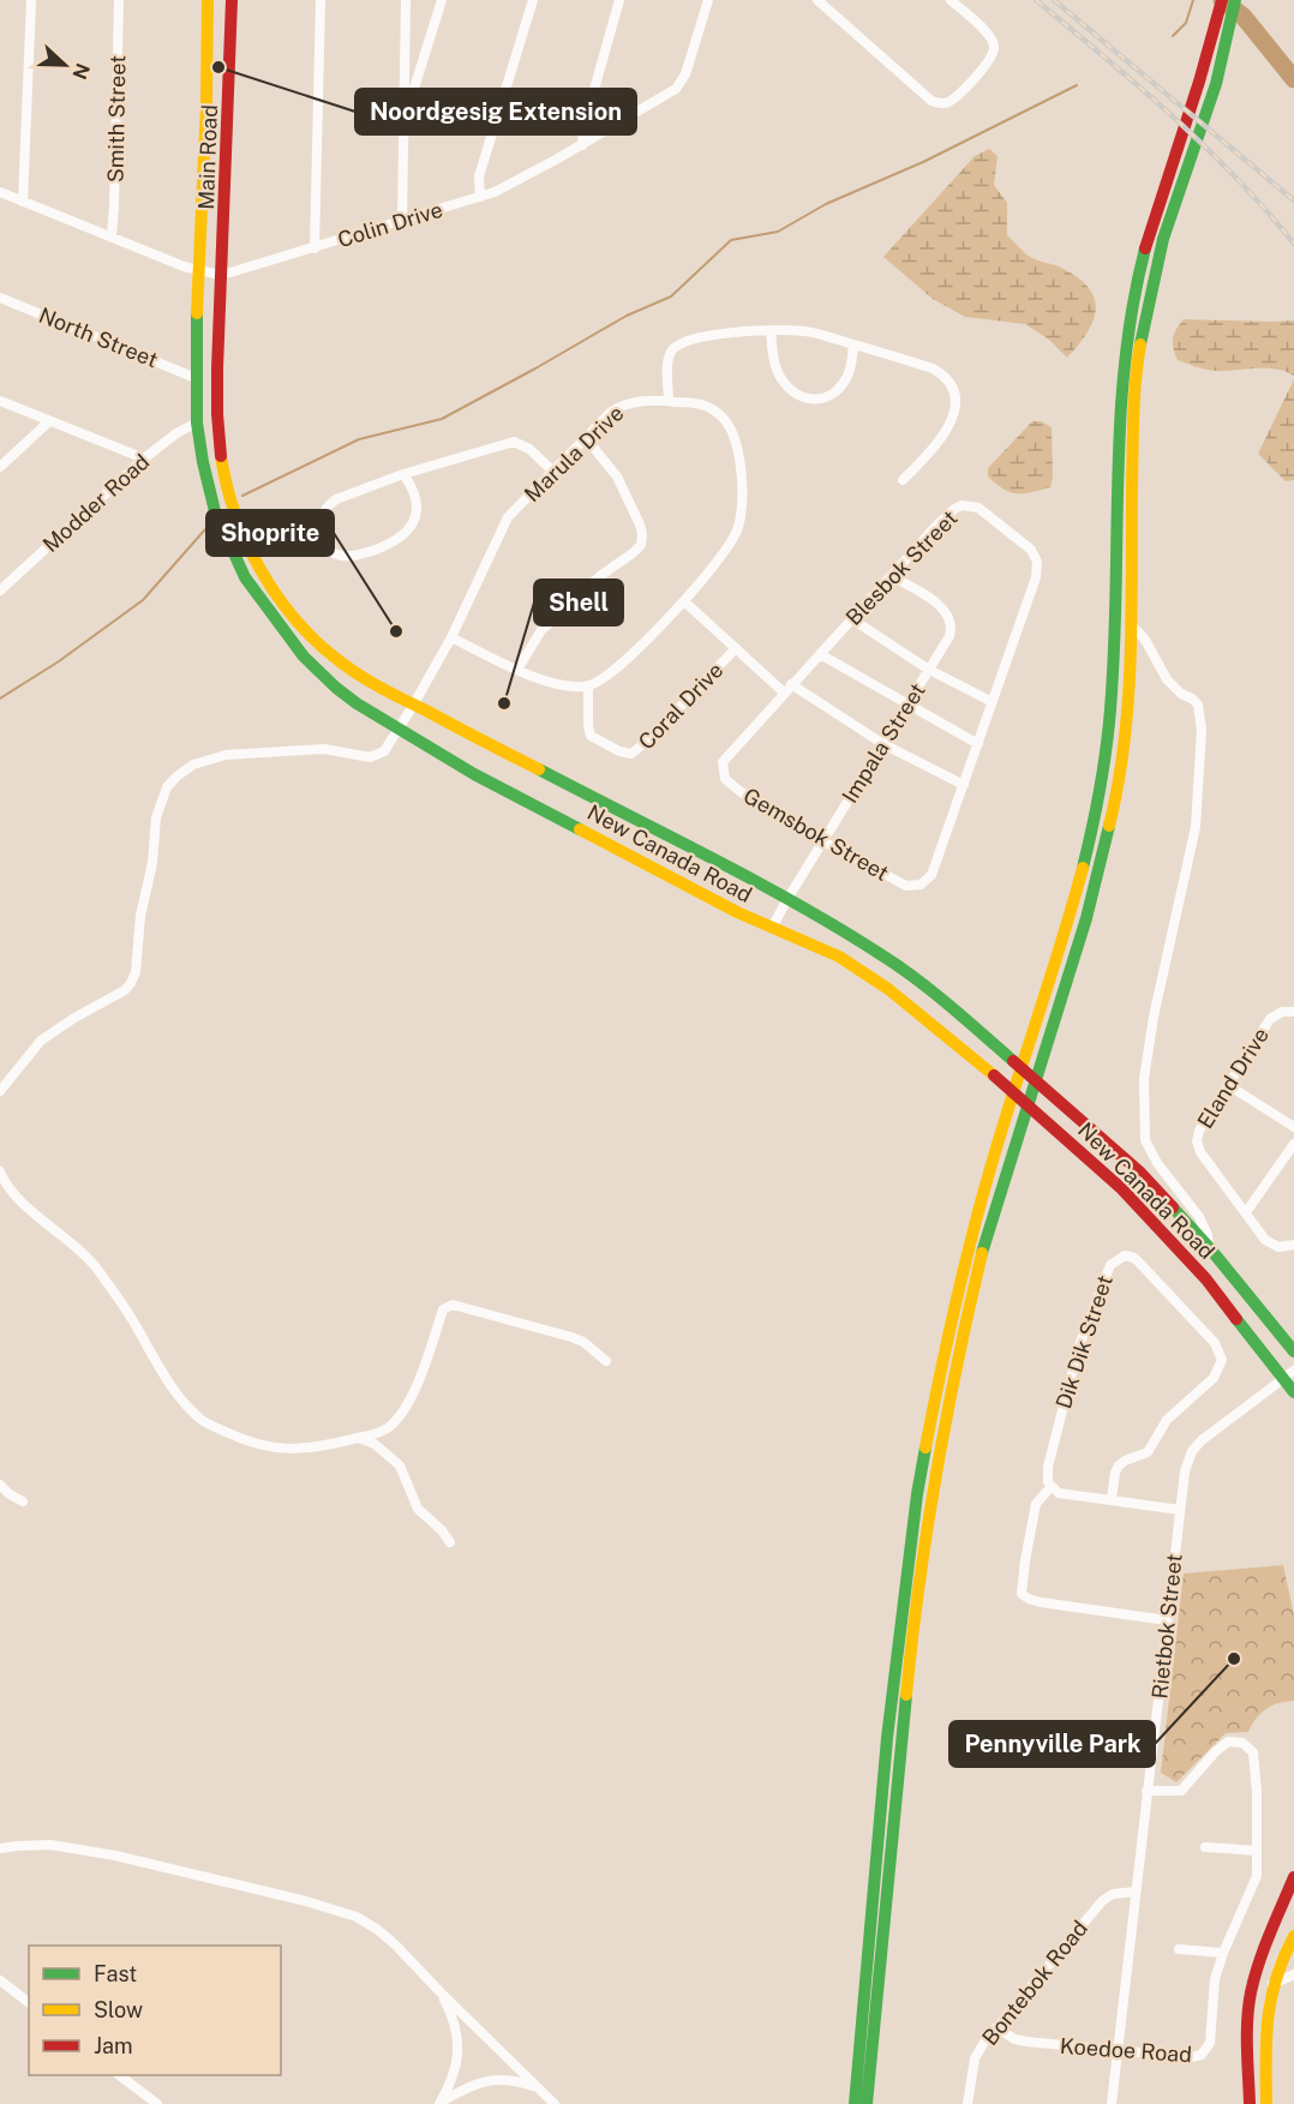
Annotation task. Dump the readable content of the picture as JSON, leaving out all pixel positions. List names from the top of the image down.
{
  "streets": {
    "main road": ["Main Road", "New Canada Road"],
    "street": [
      "Smith Street",
      "Colin Drive",
      "North Street",
      "Marula Drive",
      "Modder Road",
      "Blesbok Street",
      "Coral Drive",
      "Impala Street",
      "Gemsbok Street",
      "Eland Drive",
      "Dik Dik Street",
      "Rietbok Street",
      "Bontebok Road",
      "Koedoe Road"
    ]
  },
  "crossings": [
    ["Smith Street", "Colin Drive"],
    ["Main Road", "Colin Drive"],
    ["Main Road", "New Canada Road"],
    ["Colin Drive", "New Canada Road"],
    ["North Street", "New Canada Road"],
    ["Marula Drive", "Coral Drive"],
    ["Marula Drive", "New Canada Road"],
    ["Modder Road", "New Canada Road"],
    ["Blesbok Street", "Impala Street"],
    ["Blesbok Street", "Gemsbok Street"],
    ["Impala Street", "Gemsbok Street"],
    ["Impala Street", "New Canada Road"],
    ["New Canada Road", "Rietbok Street"],
    ["Rietbok Street", "Bontebok Road"],
    ["Rietbok Street", "Koedoe Road"],
    ["Bontebok Road", "Koedoe Road"]
  ],
  "places": [
    "Noordgesig Extension",
    "Shoprite",
    "Shell",
    "Pennyville Park"
  ],
  "legend": ["Fast", "Slow", "Jam"],
  "north": "right"
}
